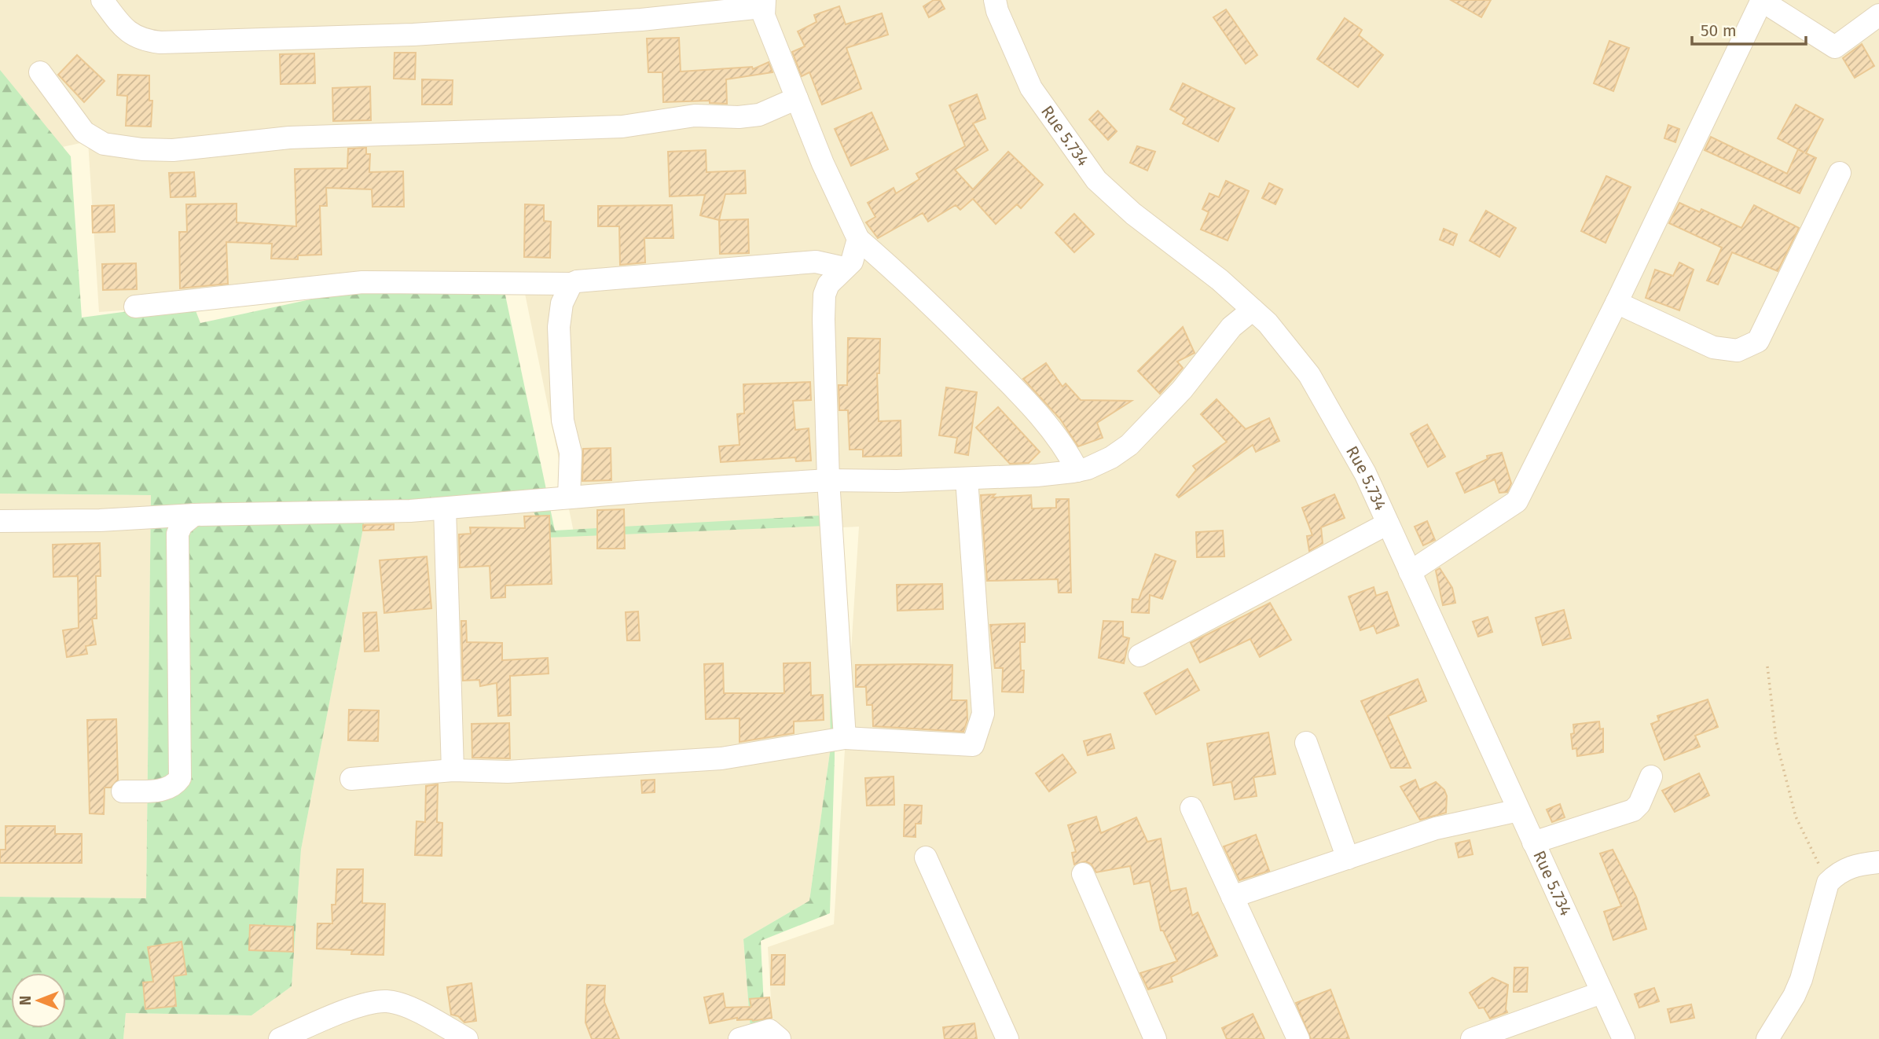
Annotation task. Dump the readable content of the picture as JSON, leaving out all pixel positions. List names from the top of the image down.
{
  "streets": {
    "street": ["Rue 5.734"]
  },
  "scale_bar": "50 m",
  "north": "left"
}
